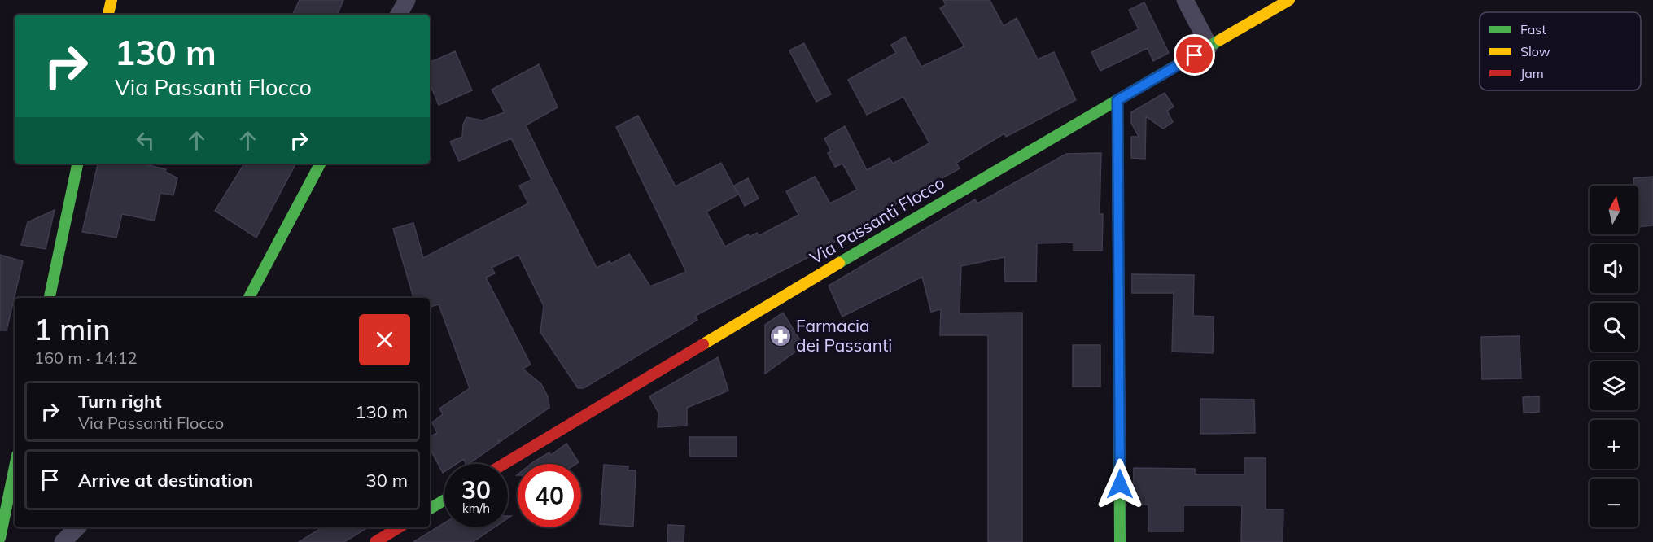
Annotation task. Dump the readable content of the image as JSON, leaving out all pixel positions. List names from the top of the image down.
{
  "streets": {
    "main road": ["Via Passanti Flocco"]
  },
  "places": {
    "pharmacy": ["Farmacia dei Passanti"]
  },
  "legend": ["Fast", "Slow", "Jam"],
  "north": "top",
  "page": {
    "turn": ["130 m", "Via Passanti Flocco"],
    "map_buttons": ["+", "−"],
    "heading": ["1 min", "160 m · 14:12"],
    "list": [
      {
        "name": "Turn right",
        "note": "Via Passanti Flocco",
        "value": "130 m"
      },
      {
        "name": "Arrive at destination",
        "value": "30 m"
      }
    ],
    "speed": "30 km/h",
    "limit": "40"
  }
}
